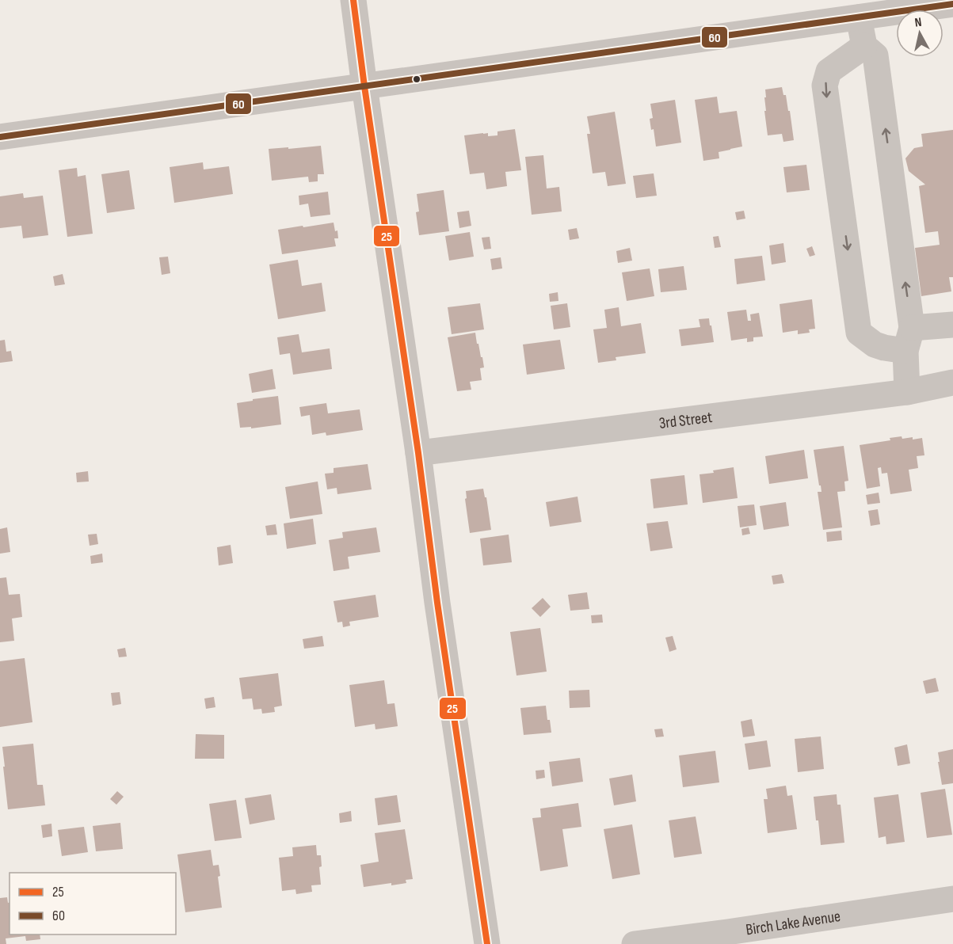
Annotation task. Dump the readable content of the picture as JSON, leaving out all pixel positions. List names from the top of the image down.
{
  "streets": {
    "street": ["3rd Street", "Birch Lake Avenue"]
  },
  "lines": ["transit line 25", "transit line 60"],
  "legend": ["25", "60"],
  "north": "top"
}
